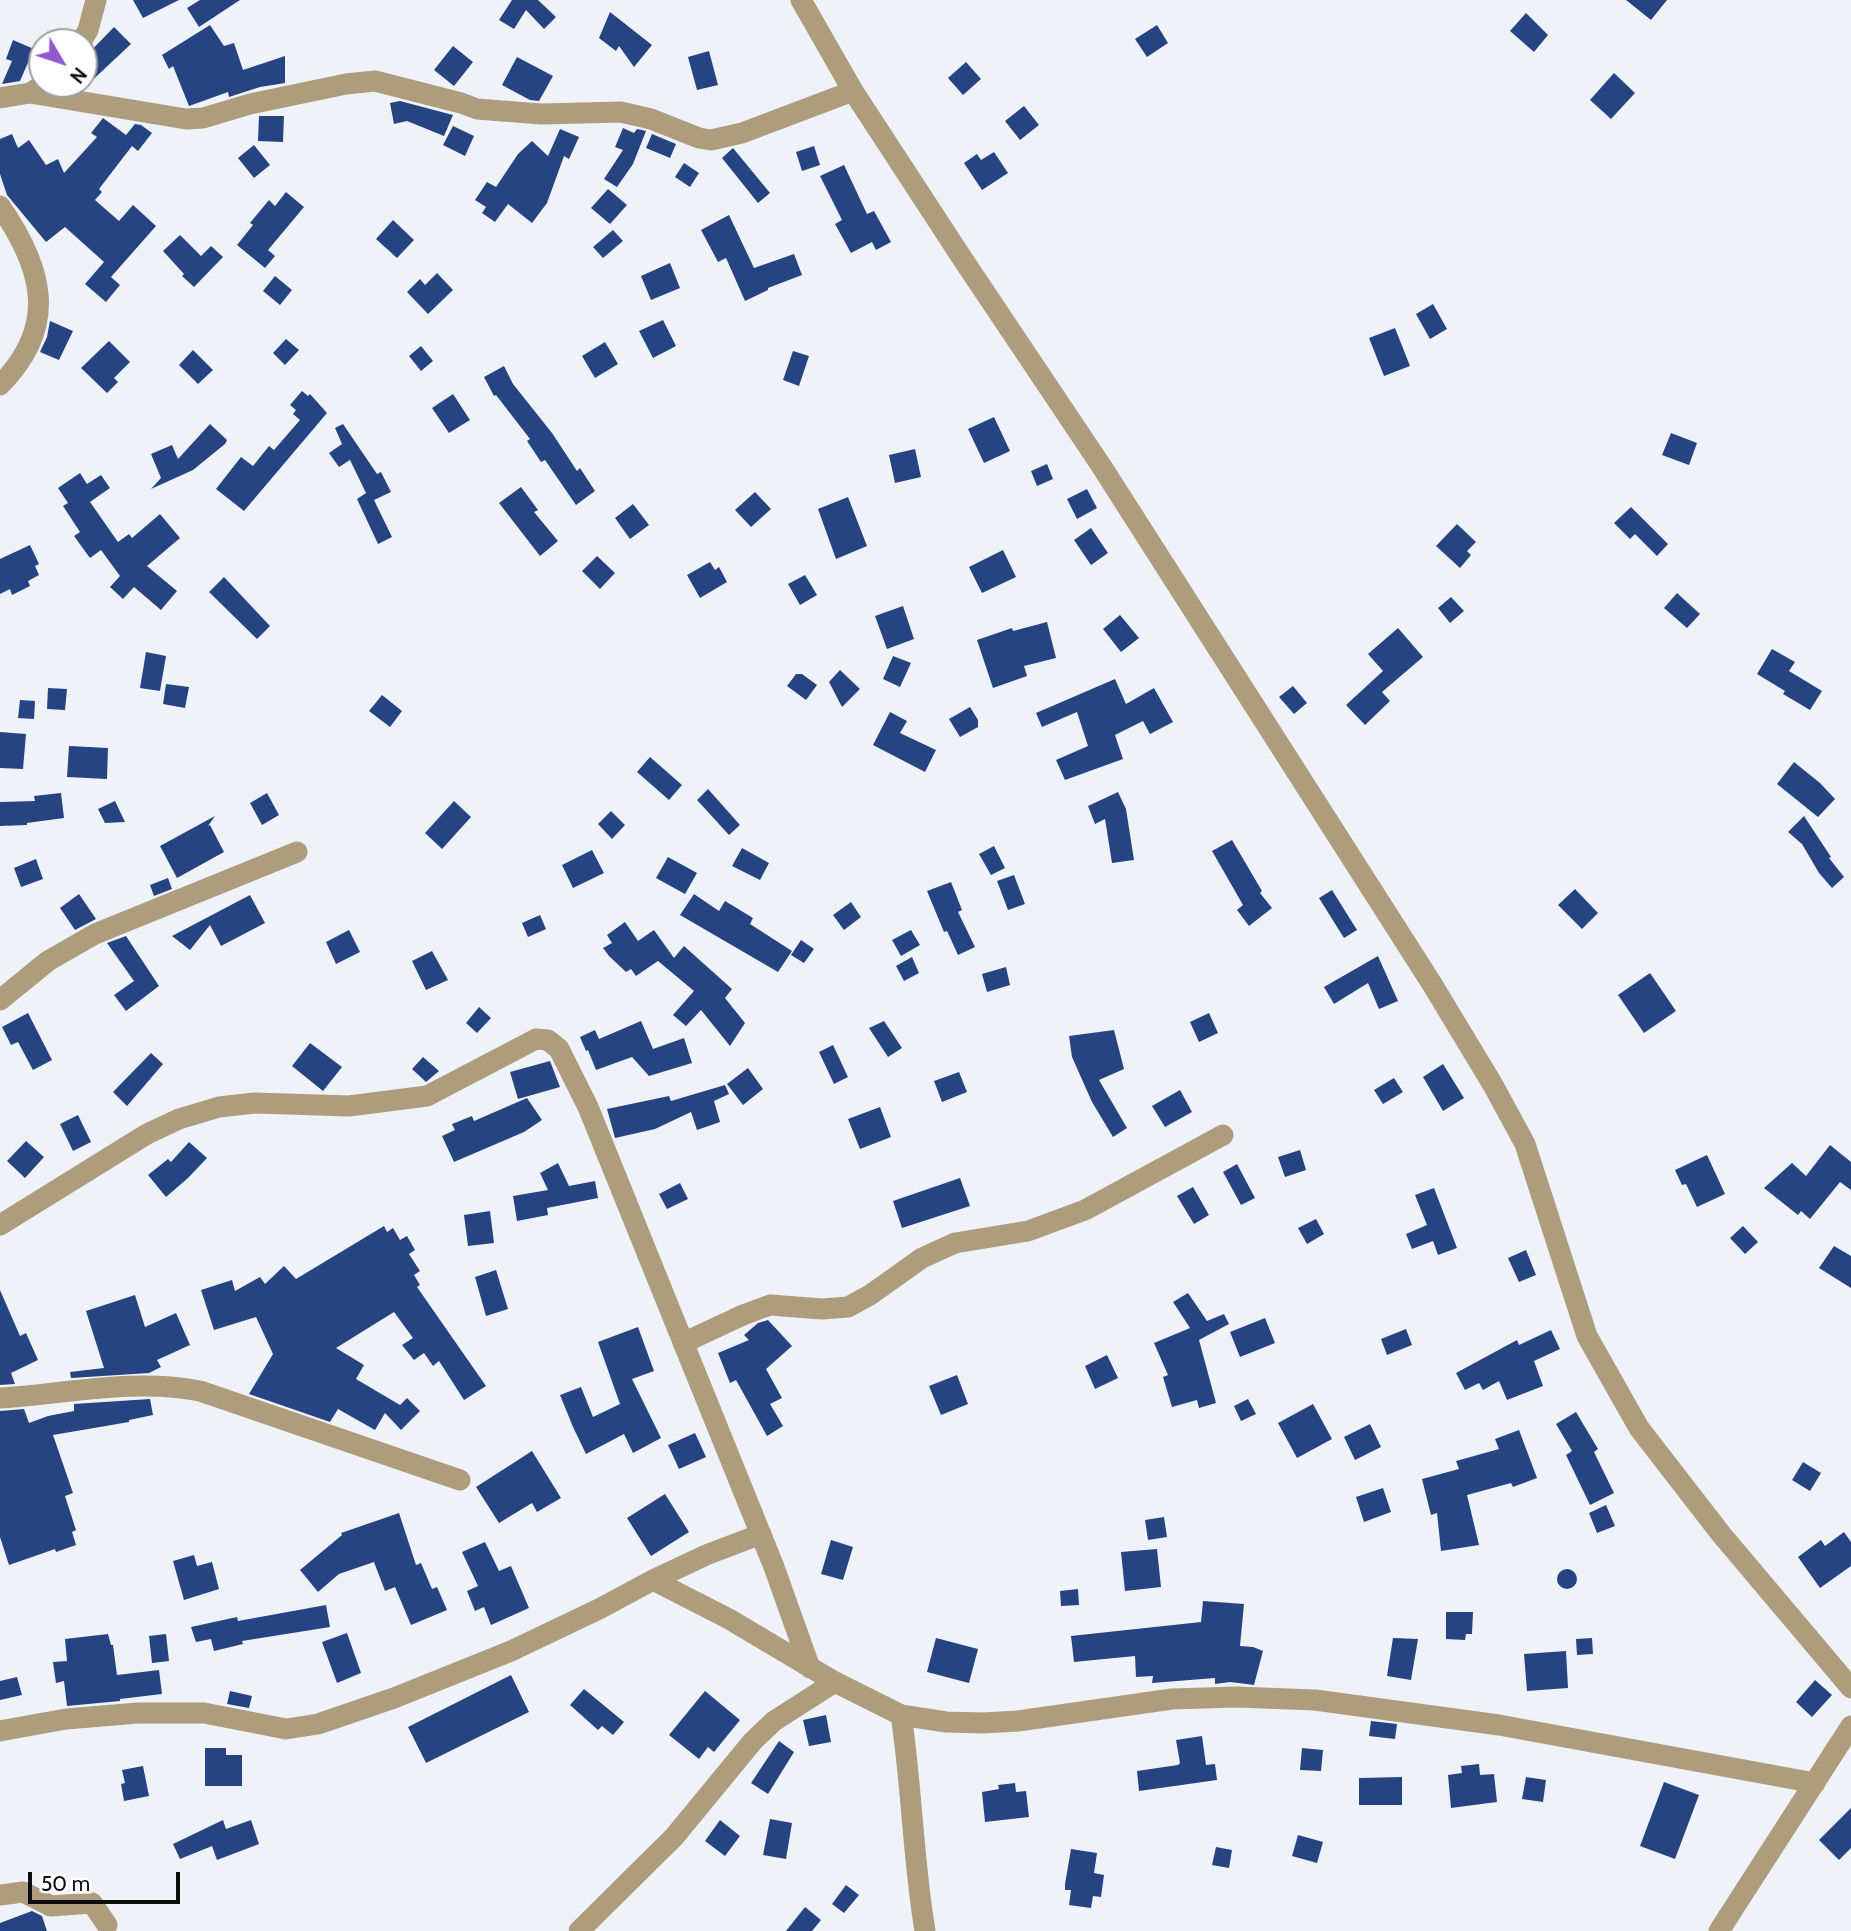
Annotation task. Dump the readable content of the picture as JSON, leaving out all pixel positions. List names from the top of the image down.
{
  "scale_bar": "50 m",
  "north": "bottom right"
}
